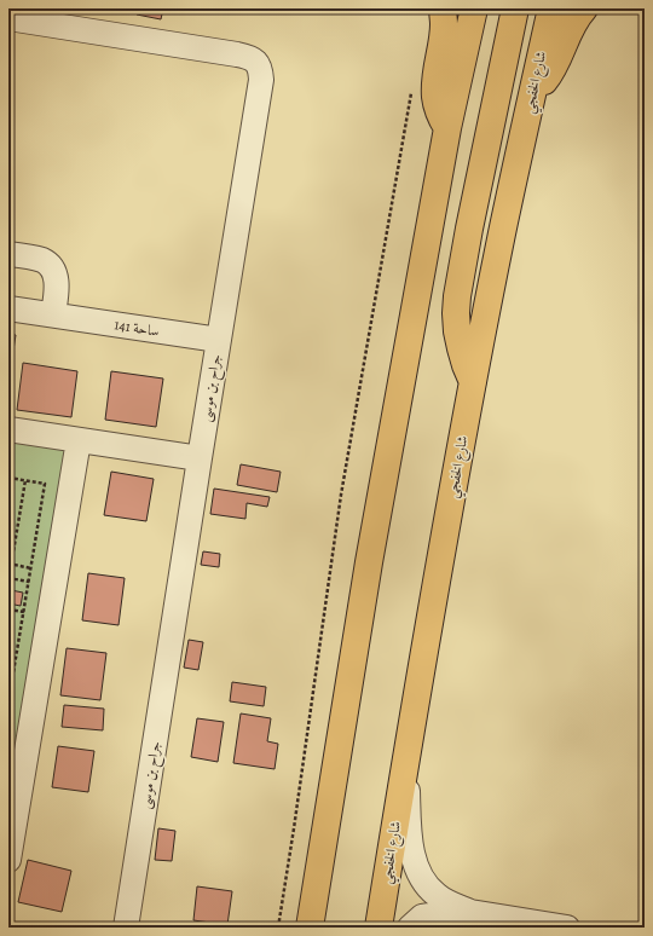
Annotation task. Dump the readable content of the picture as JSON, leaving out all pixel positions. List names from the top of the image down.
{
  "streets": {
    "highway": ["شارع الخفجي"],
    "street": ["ساحة 141", "جراح بن موسى"]
  },
  "crossings": [
    ["ساحة 141", "جراح بن موسى"]
  ]
}
